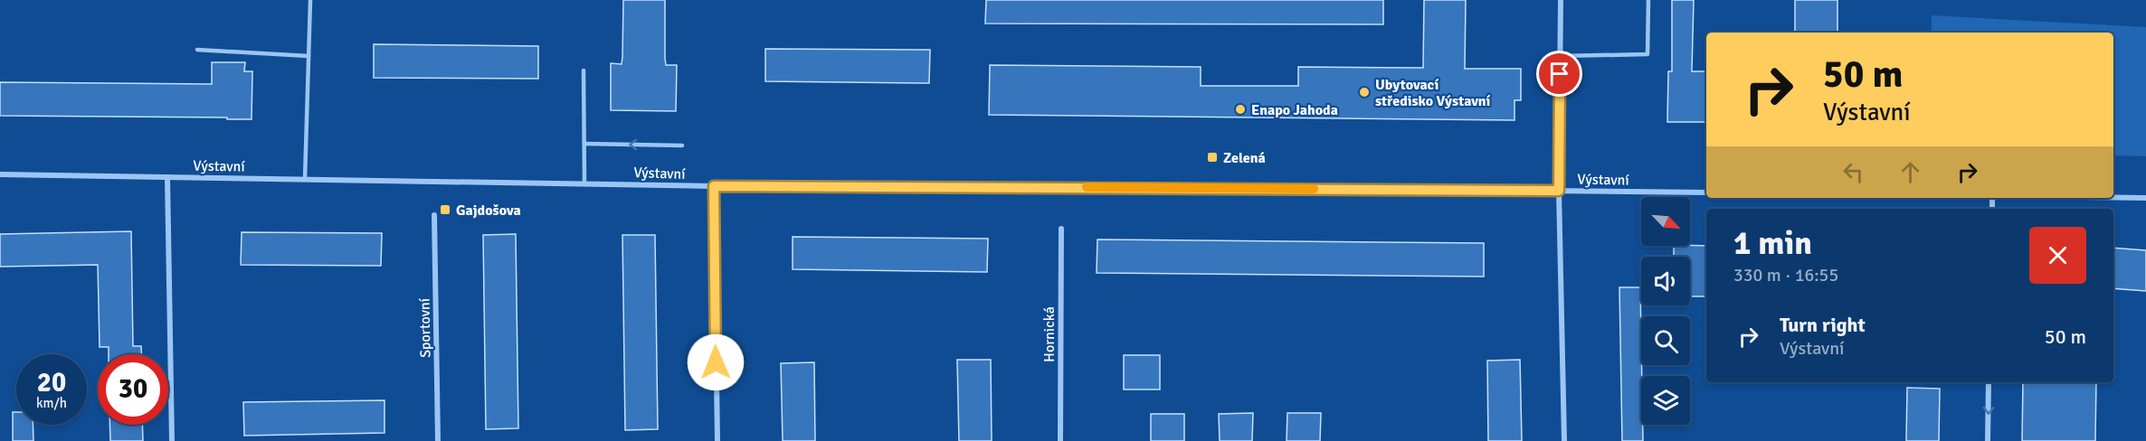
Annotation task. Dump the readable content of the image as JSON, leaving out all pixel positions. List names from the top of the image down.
{
  "streets": {
    "street": ["Výstavní", "Sportovní", "Hornická"]
  },
  "places": {
    "other": ["Ubytovací středisko Výstavní", "Enapo Jahoda"],
    "transit": ["Zelená", "Gajdošova"]
  },
  "north": "bottom right",
  "page": {
    "turn": ["50 m", "Výstavní"],
    "heading": ["1 min", "330 m · 16:55"],
    "list": [
      {
        "name": "Turn right",
        "note": "Výstavní",
        "value": "50 m"
      }
    ],
    "speed": "20 km/h",
    "limit": "30"
  }
}
